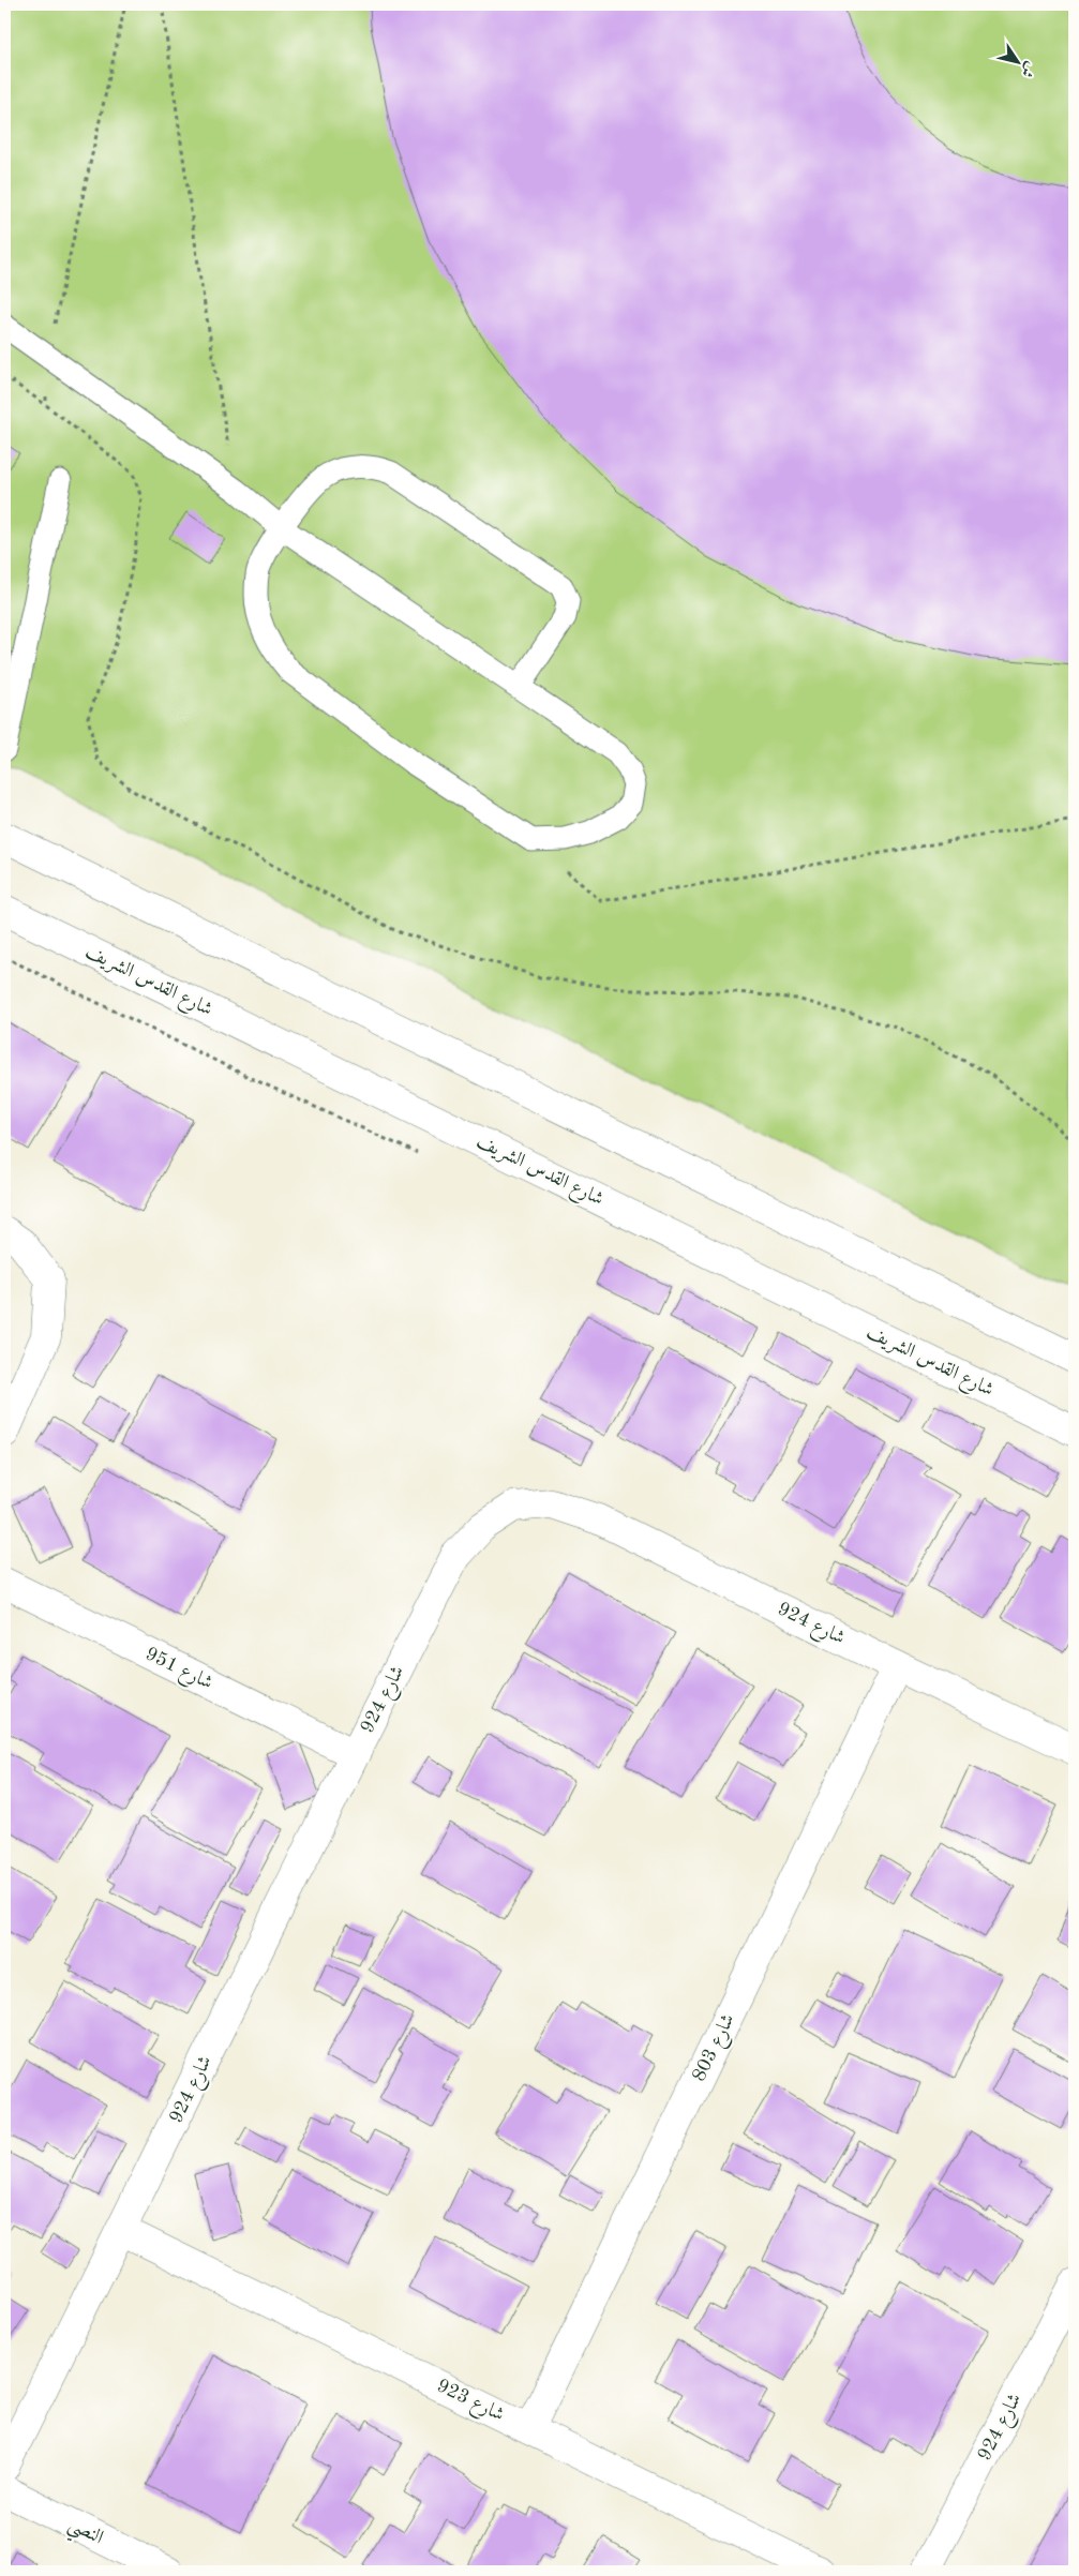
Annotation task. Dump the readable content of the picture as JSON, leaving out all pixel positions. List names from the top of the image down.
{
  "streets": {
    "street": [
      "شارع القدس الشريف",
      "شارع 924",
      "شارع 951",
      "شارع 803",
      "شارع 923",
      "النصي"
    ]
  },
  "crossings": [
    ["شارع 924", "شارع 951"],
    ["شارع 924", "شارع 803"],
    ["شارع 924", "شارع 923"],
    ["شارع 803", "شارع 923"]
  ],
  "north": "bottom right"
}
